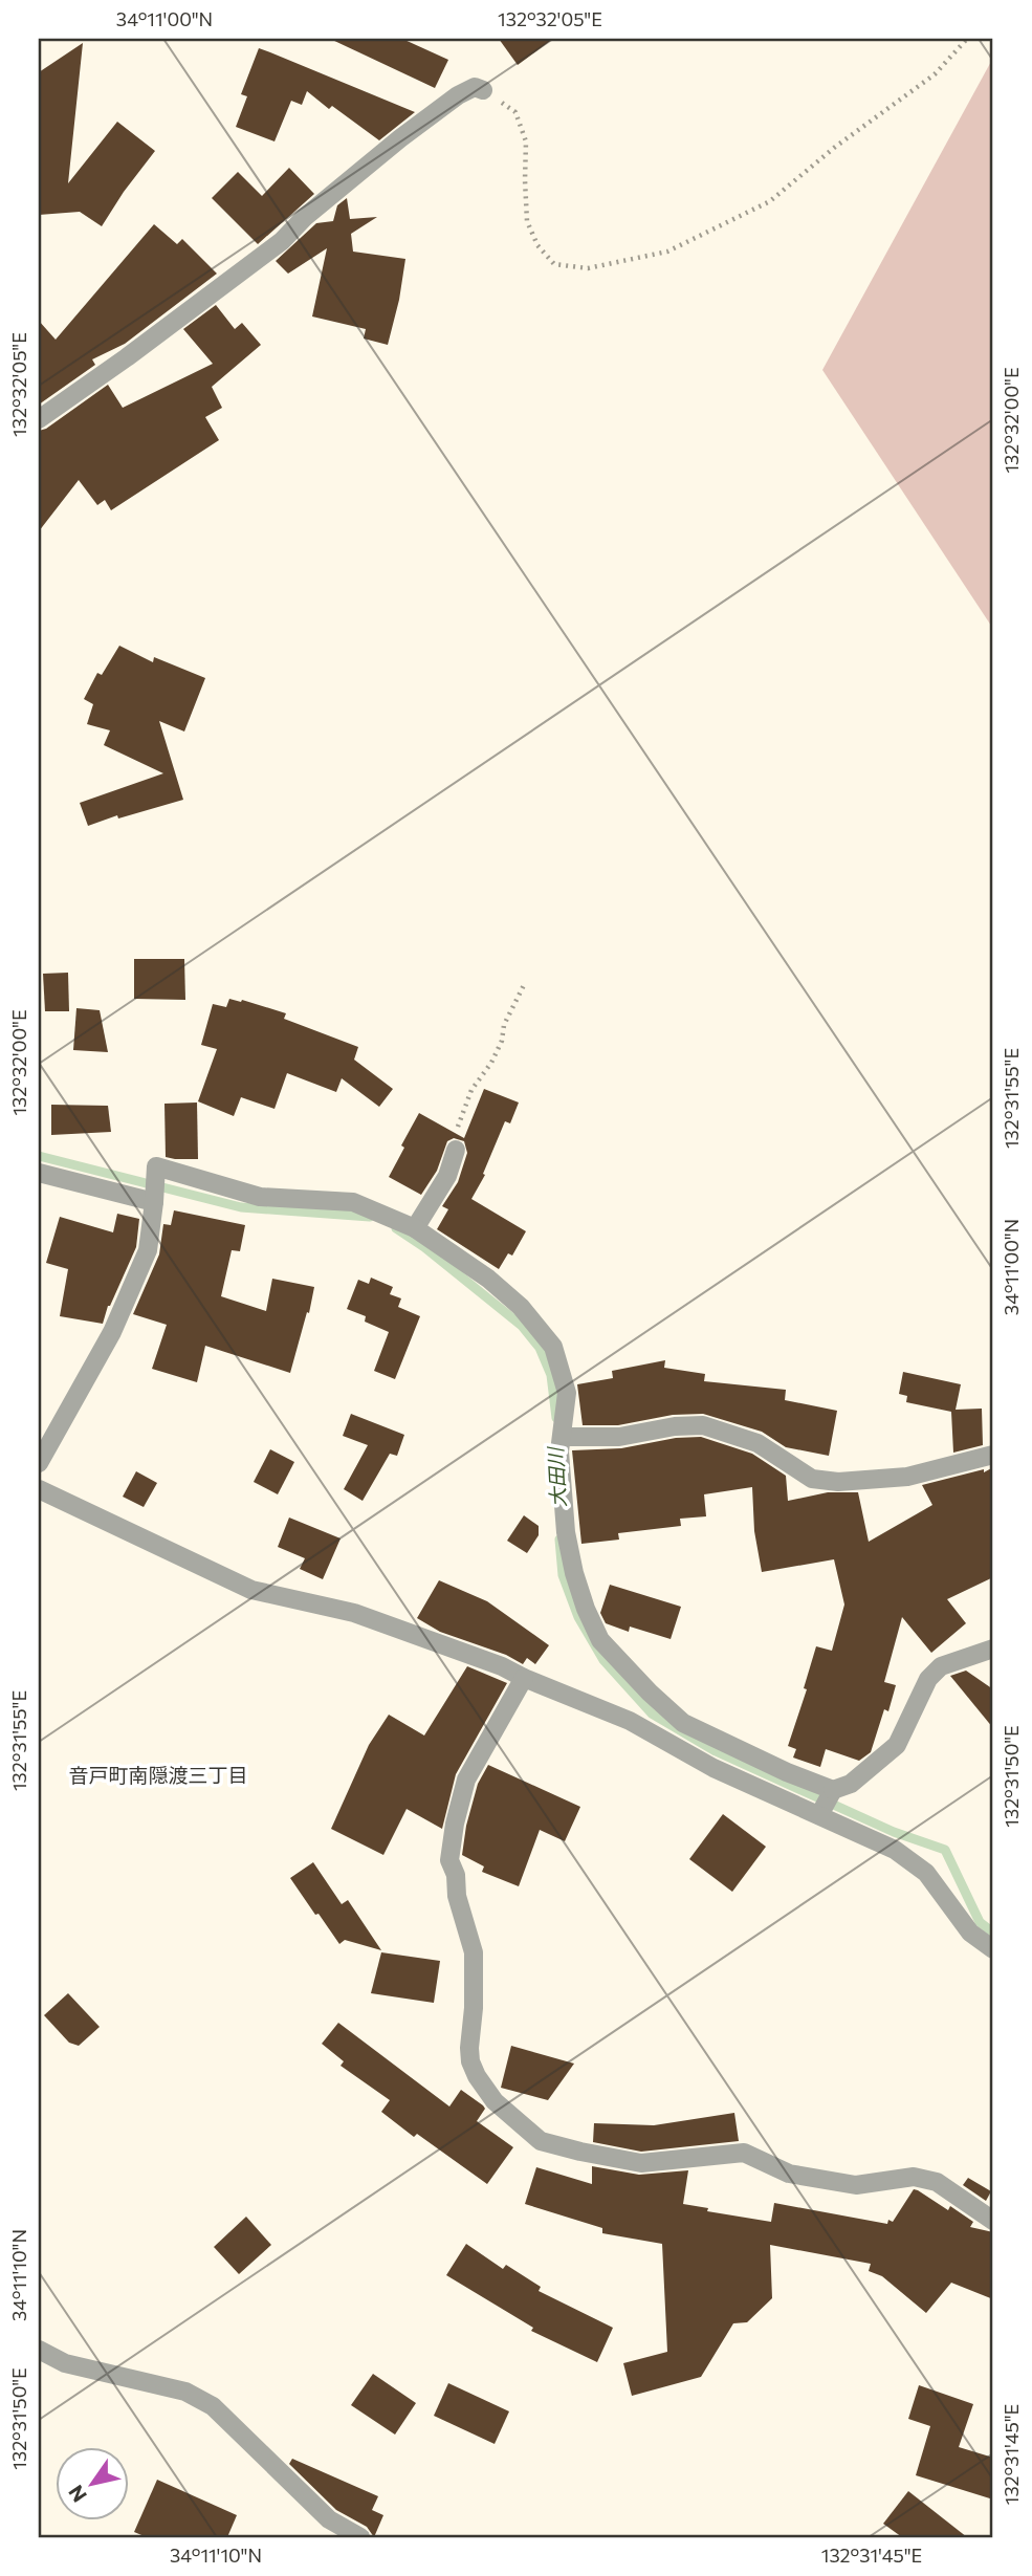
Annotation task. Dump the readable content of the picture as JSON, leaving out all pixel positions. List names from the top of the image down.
{
  "districts": ["音戸町南隠渡三丁目"],
  "water": ["大田川"],
  "north": "bottom left",
  "coordinates": [
    "34°11'00\"N",
    "132°32'05\"E",
    "132°32'00\"E",
    "132°31'55\"E",
    "132°31'50\"E",
    "34°11'10\"N",
    "132°31'45\"E"
  ]
}
